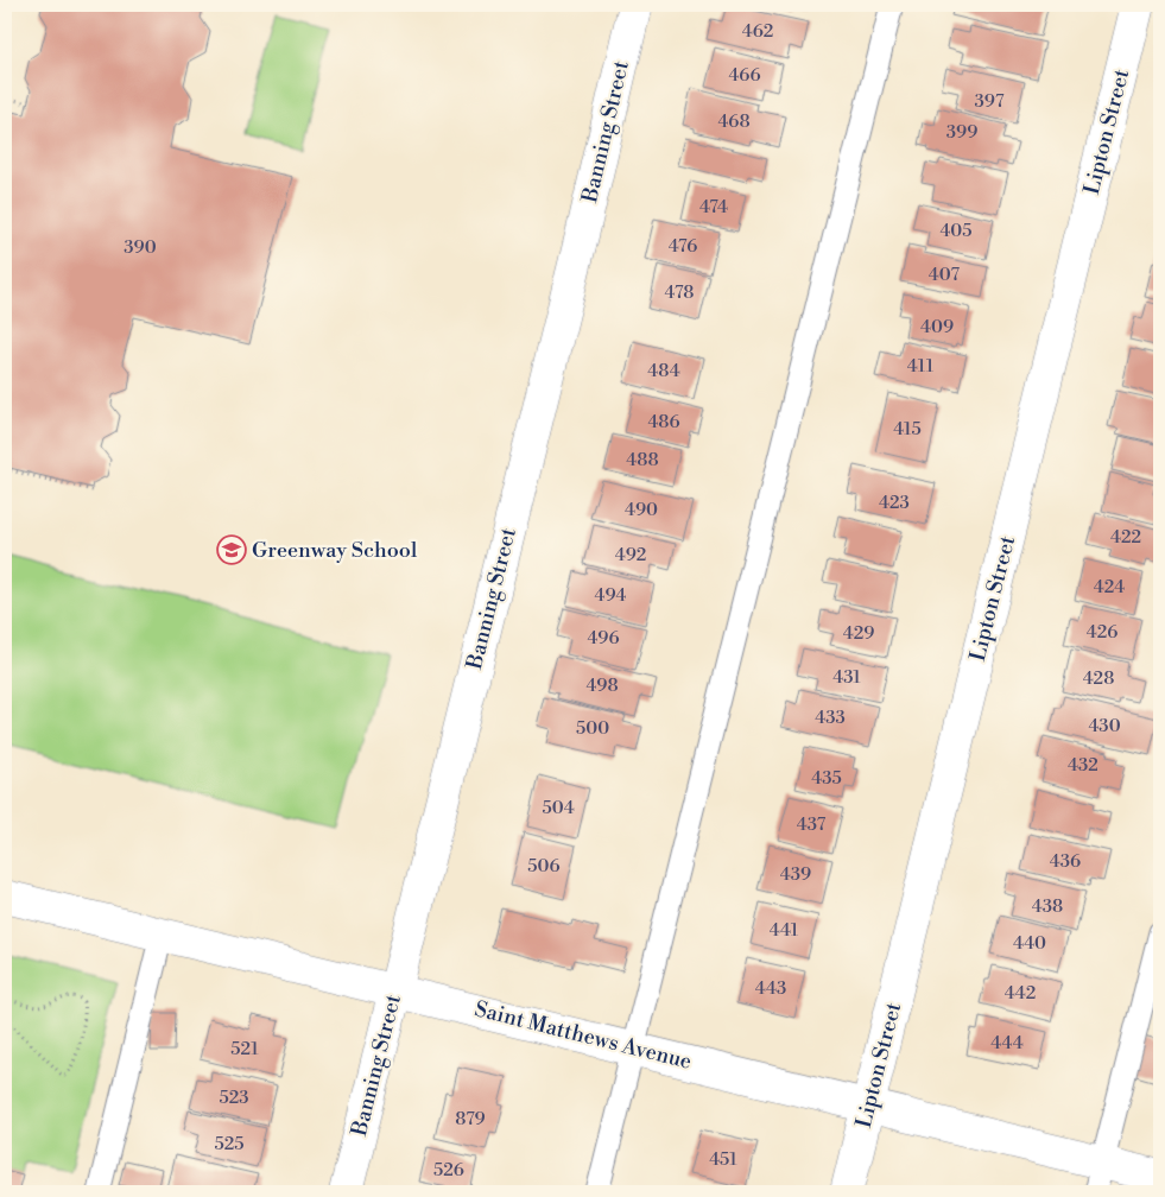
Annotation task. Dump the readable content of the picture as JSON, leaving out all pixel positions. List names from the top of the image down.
{
  "streets": {
    "street": ["Banning Street", "Lipton Street", "Saint Matthews Avenue"]
  },
  "crossings": [
    ["Banning Street", "Saint Matthews Avenue"],
    ["Lipton Street", "Saint Matthews Avenue"]
  ],
  "places": {
    "school or university": ["Greenway School"]
  },
  "house_numbers": [
    "462",
    "466",
    "397",
    "468",
    "399",
    "474",
    "405",
    "476",
    "390",
    "407",
    "478",
    "409",
    "411",
    "484",
    "486",
    "415",
    "488",
    "423",
    "490",
    "422",
    "492",
    "424",
    "494",
    "426",
    "429",
    "496",
    "431",
    "428",
    "498",
    "433",
    "430",
    "500",
    "432",
    "435",
    "504",
    "437",
    "436",
    "506",
    "439",
    "438",
    "441",
    "440",
    "443",
    "442",
    "444",
    "521",
    "523",
    "879",
    "525",
    "451",
    "526"
  ]
}
